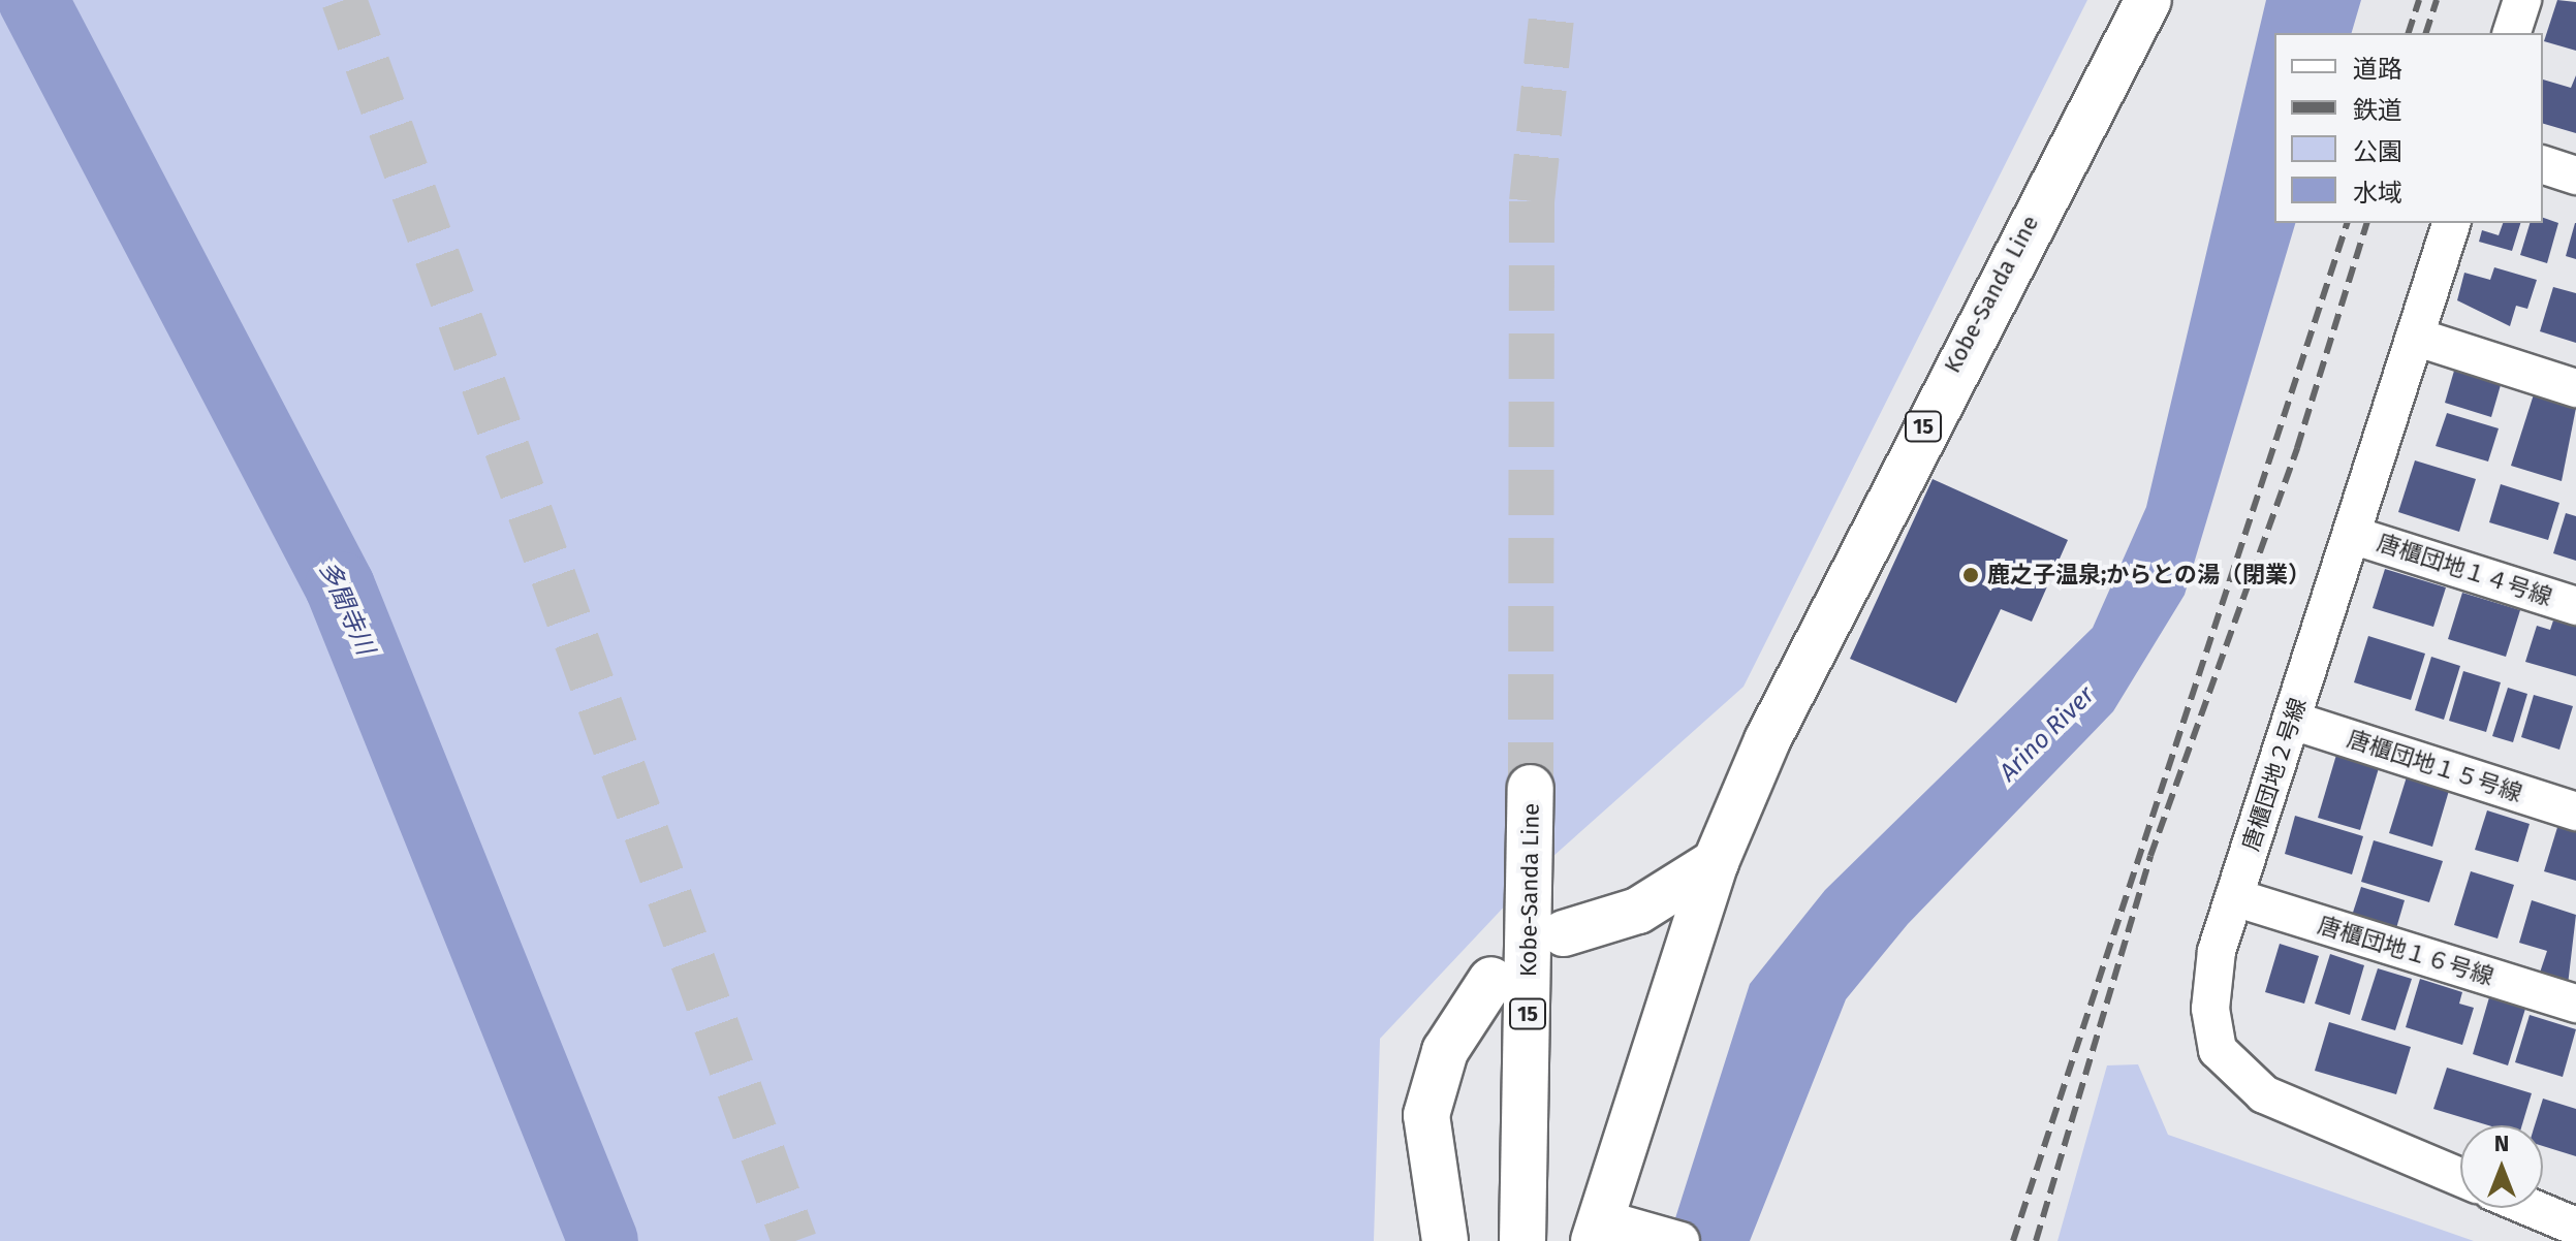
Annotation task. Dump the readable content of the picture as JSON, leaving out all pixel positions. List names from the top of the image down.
{
  "streets": {
    "main road": ["Kobe-Sanda Line", "15"],
    "street": [
      "唐櫃団地１４号線",
      "唐櫃団地１５号線",
      "唐櫃団地２号線",
      "唐櫃団地１６号線"
    ]
  },
  "crossings": [
    ["唐櫃団地１４号線", "唐櫃団地２号線"],
    ["唐櫃団地１５号線", "唐櫃団地２号線"],
    ["唐櫃団地２号線", "唐櫃団地１６号線"]
  ],
  "water": ["多聞寺川", "Arino River"],
  "places": ["鹿之子温泉;からとの湯（閉業）"],
  "legend": [
    "道路",
    "鉄道",
    "公園",
    "水域"
  ],
  "north": "top"
}
